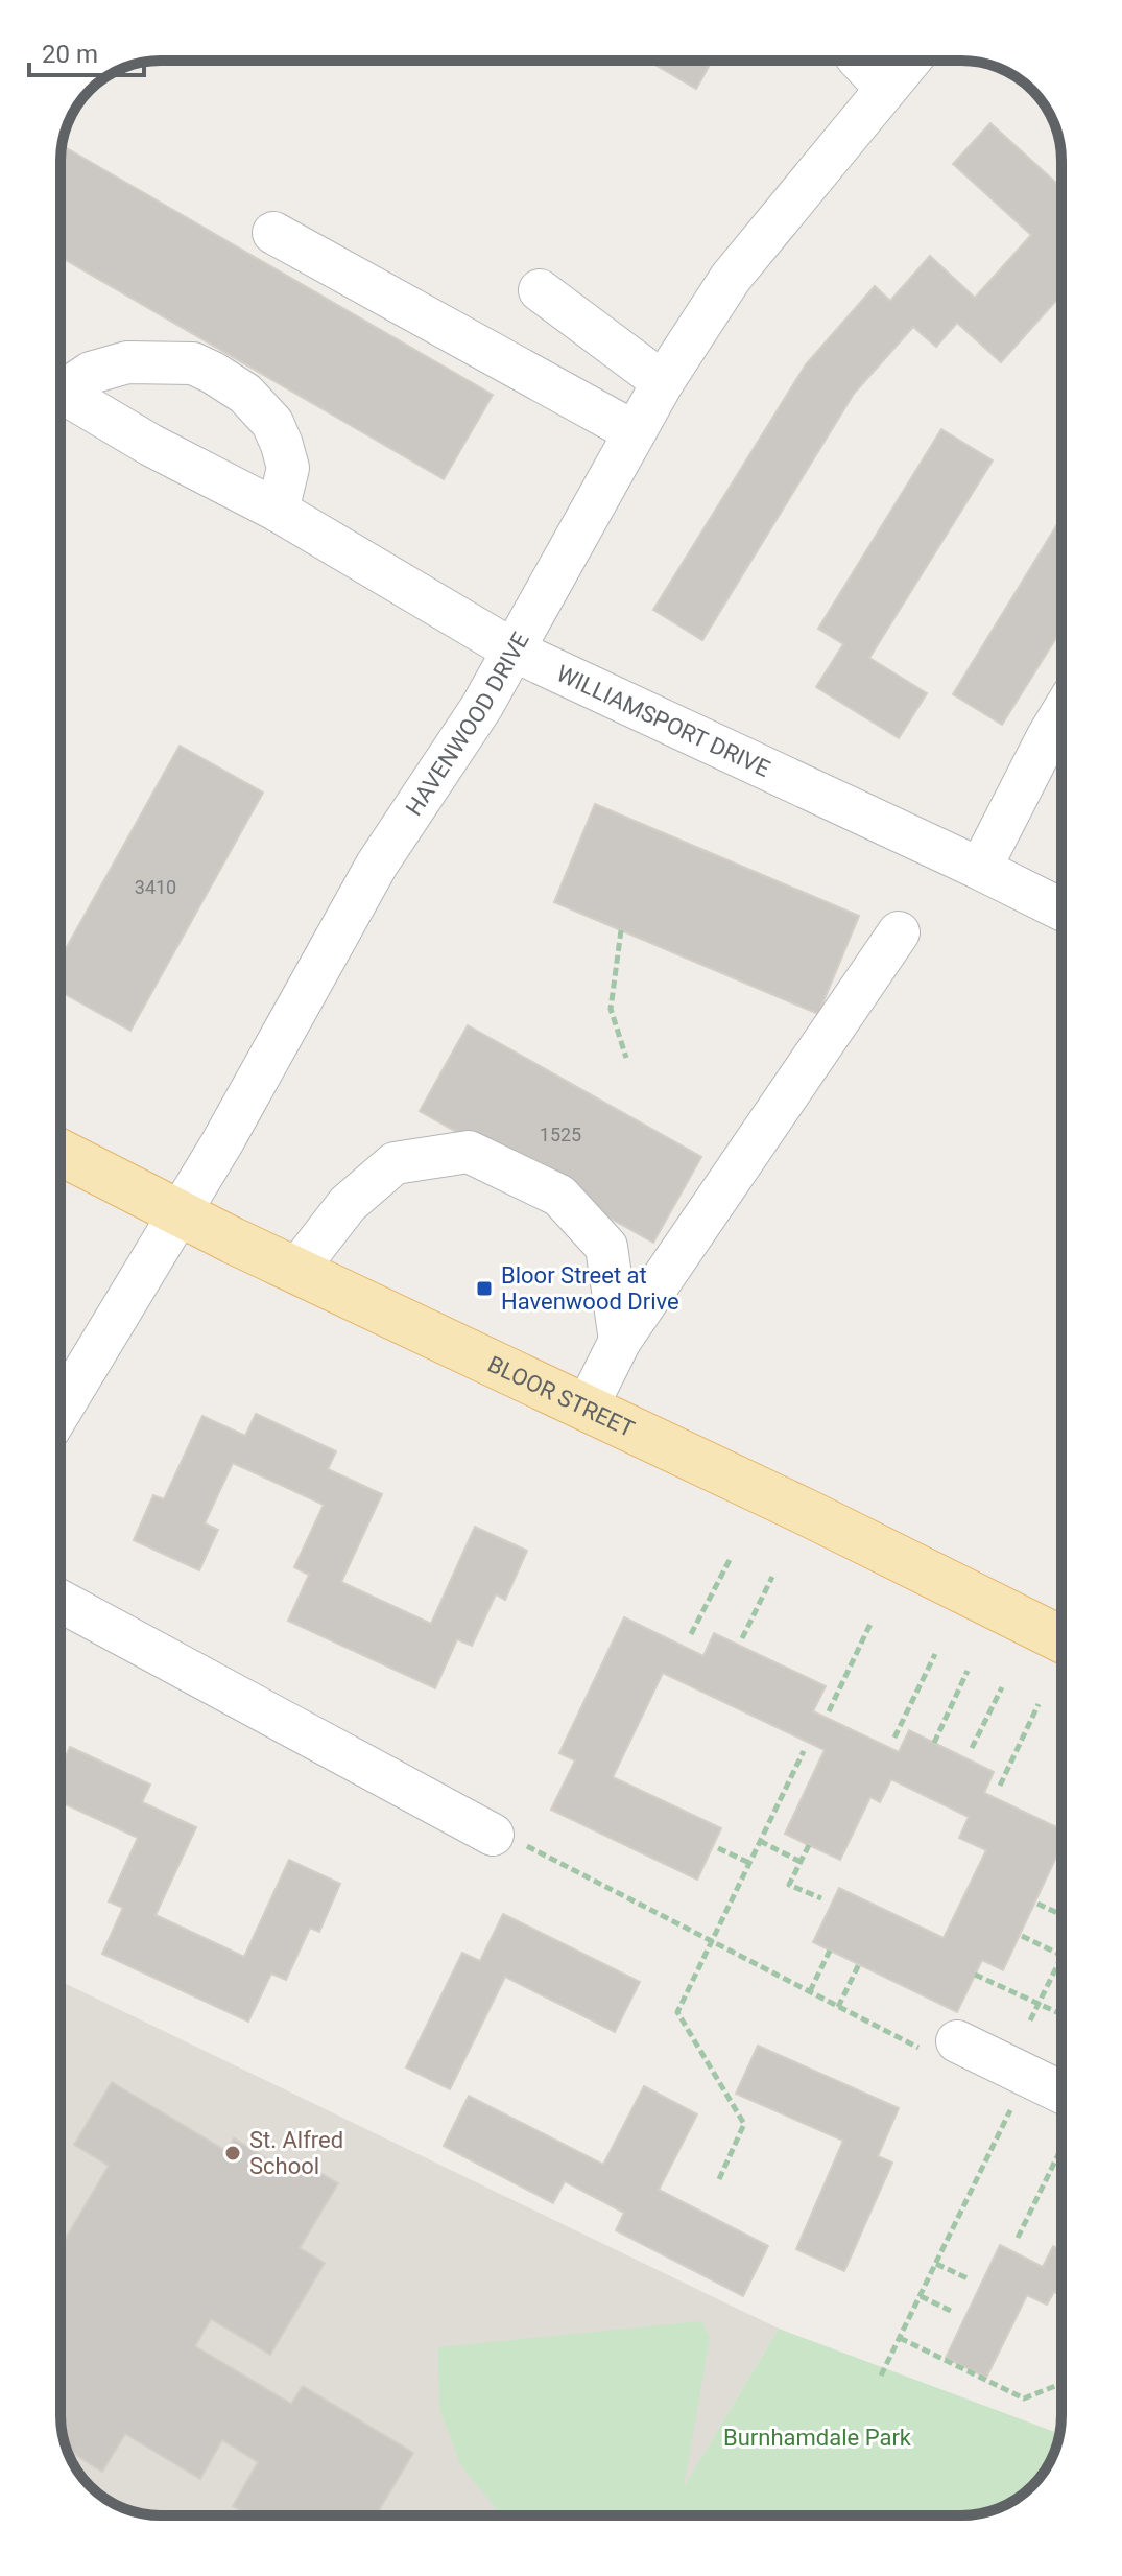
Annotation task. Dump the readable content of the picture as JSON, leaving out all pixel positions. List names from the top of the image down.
{
  "streets": {
    "main road": ["BLOOR STREET"],
    "street": ["WILLIAMSPORT DRIVE", "HAVENWOOD DRIVE"]
  },
  "crossings": [
    ["WILLIAMSPORT DRIVE", "HAVENWOOD DRIVE"],
    ["HAVENWOOD DRIVE", "BLOOR STREET"]
  ],
  "parks": ["Burnhamdale Park"],
  "places": {
    "transit": ["Bloor Street at Havenwood Drive"],
    "other": ["St. Alfred School"]
  },
  "house_numbers": ["3410", "1525"],
  "scale_bar": "20 m"
}
